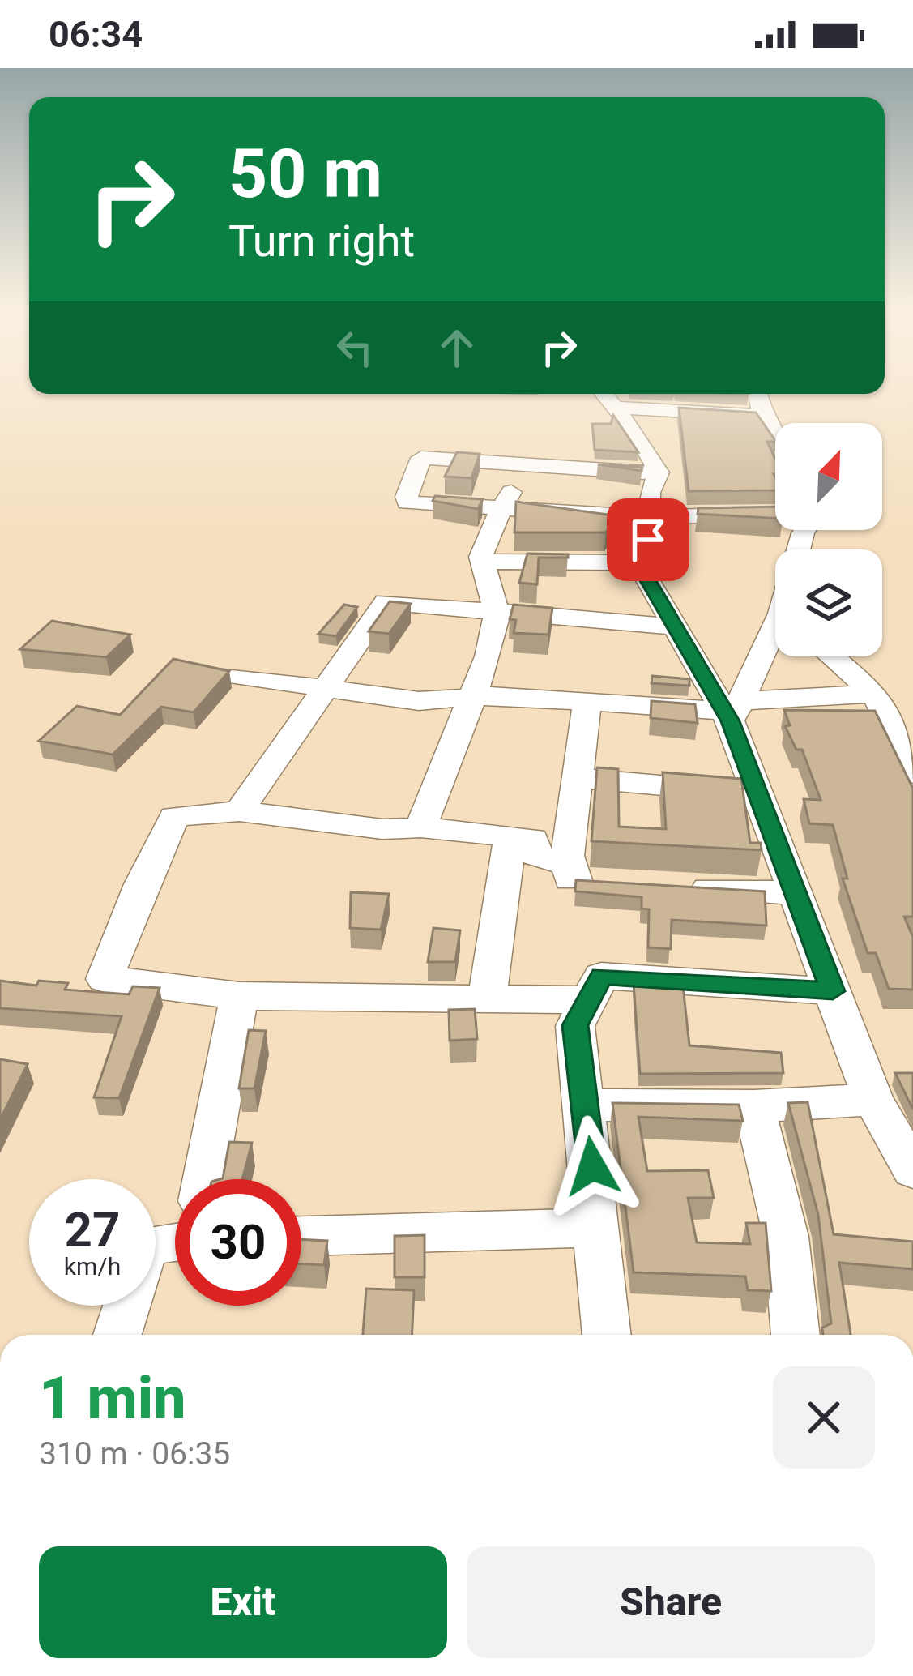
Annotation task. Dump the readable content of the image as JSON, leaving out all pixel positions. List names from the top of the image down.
{
  "north": "top right",
  "page": {
    "status": "06:34",
    "turn": ["50 m", "Turn right"],
    "speed": "27 km/h",
    "limit": "30",
    "heading": ["1 min", "310 m · 06:35"],
    "buttons": ["Exit", "Share"]
  }
}
